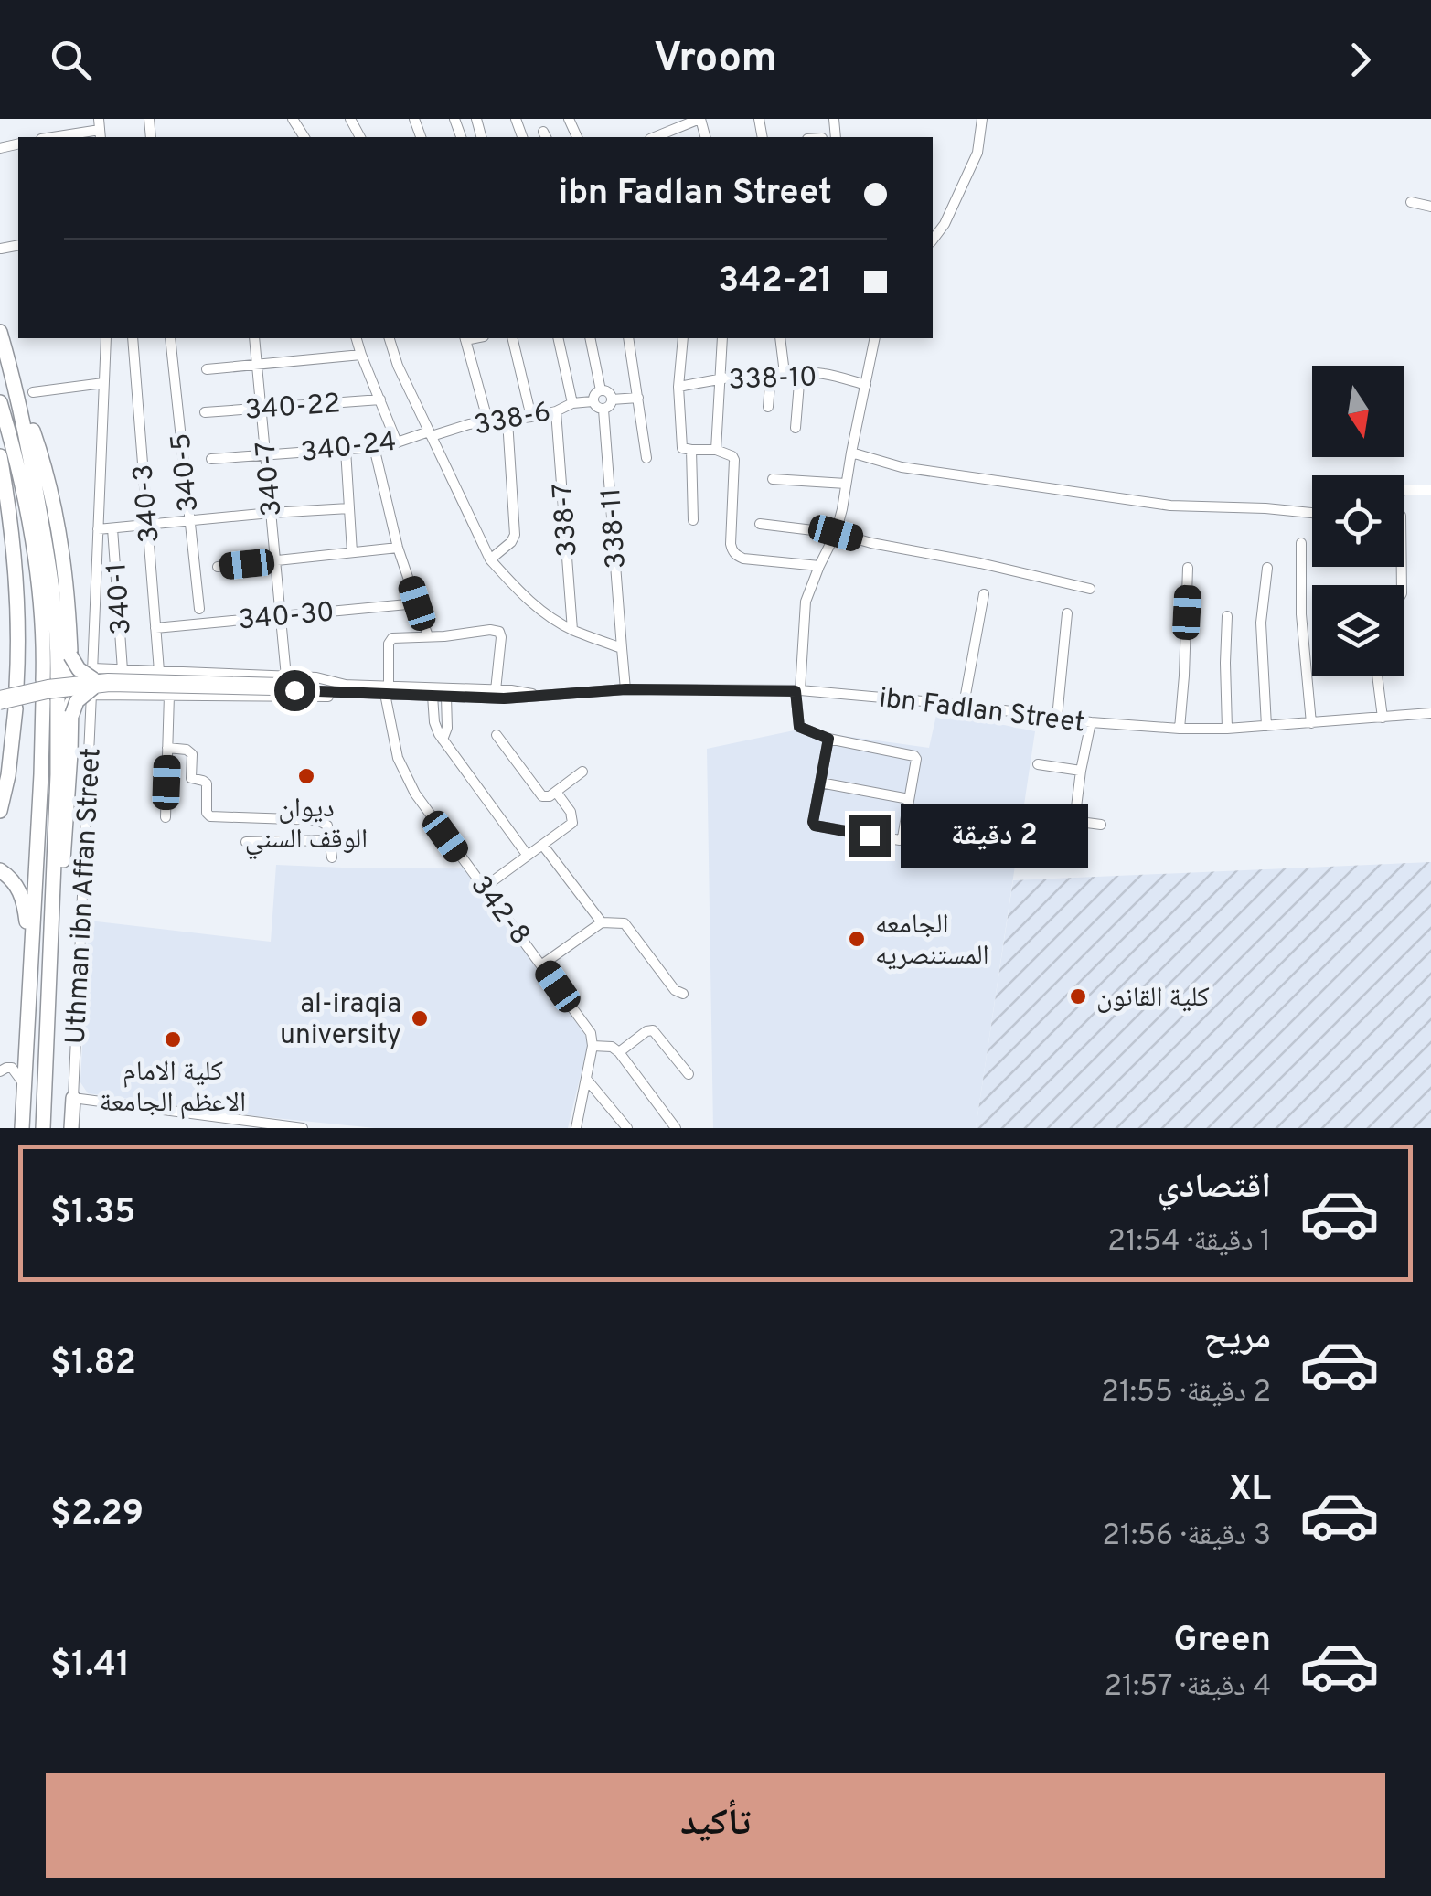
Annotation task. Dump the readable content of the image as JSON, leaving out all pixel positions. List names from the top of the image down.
{
  "streets": {
    "street": [
      "338-10",
      "340-22",
      "338-6",
      "340-24",
      "340-5",
      "340-7",
      "340-3",
      "338-7",
      "338-11",
      "340-1",
      "340-30",
      "ibn Fadlan Street",
      "Uthman ibn Affan Street",
      "342-8"
    ]
  },
  "crossings": [
    ["340-22", "340-7"],
    ["338-6", "340-24"],
    ["338-6", "338-7"],
    ["338-6", "338-11"],
    ["340-24", "340-7"],
    ["340-7", "340-30"],
    ["340-3", "340-30"],
    ["338-11", "ibn Fadlan Street"],
    ["ibn Fadlan Street", "Uthman ibn Affan Street"],
    ["ibn Fadlan Street", "342-8"]
  ],
  "places": [
    "ديوان الوقف السني",
    "الجامعه المستنصريه",
    "كلية القانون",
    "al-iraqia university",
    "كلية الامام الاعظم الجامعة"
  ],
  "north": "bottom",
  "page": {
    "header": "Vroom",
    "banner": ["ibn Fadlan Street", "342-21"],
    "bubble": "2 دقيقة",
    "list": [
      {
        "name": "اقتصادي",
        "note": "1 دقيقة · 21:54",
        "value": "$1.35"
      },
      {
        "name": "مريح",
        "note": "2 دقيقة · 21:55",
        "value": "$1.82"
      },
      {
        "name": "XL",
        "note": "3 دقيقة · 21:56",
        "value": "$2.29"
      },
      {
        "name": "Green",
        "note": "4 دقيقة · 21:57",
        "value": "$1.41"
      }
    ],
    "buttons": "تأكيد"
  }
}
